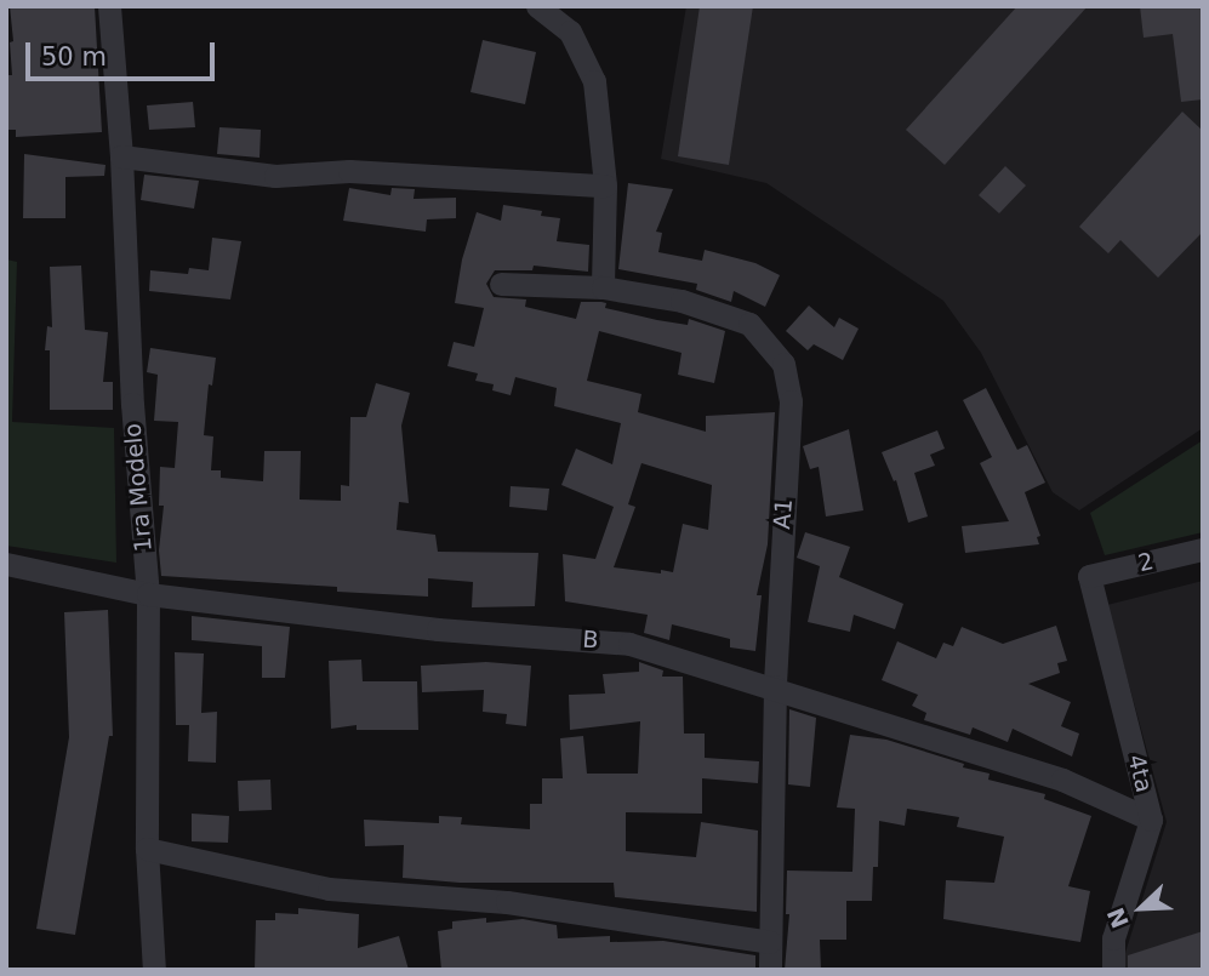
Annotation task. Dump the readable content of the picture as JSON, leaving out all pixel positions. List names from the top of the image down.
{
  "streets": {
    "street": [
      "1ra Modelo",
      "A1",
      "2",
      "B",
      "4ta"
    ]
  },
  "crossings": [
    ["1ra Modelo", "B"],
    ["A1", "B"],
    ["2", "4ta"],
    ["B", "4ta"]
  ],
  "scale_bar": "50 m",
  "north": "bottom left"
}
